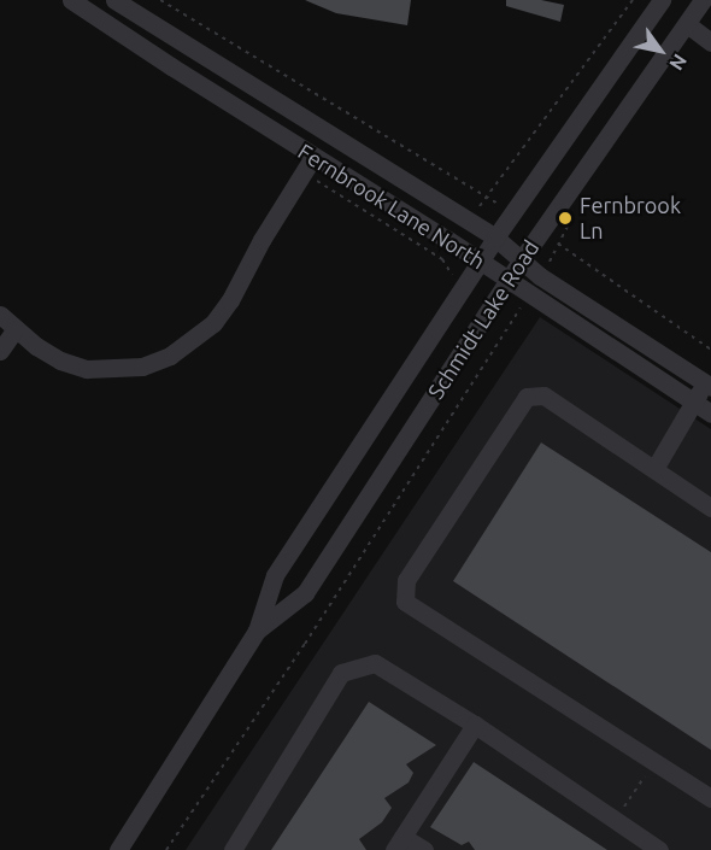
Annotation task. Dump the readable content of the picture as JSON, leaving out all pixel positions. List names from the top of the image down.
{
  "streets": {
    "street": ["Fernbrook Lane North", "Schmidt Lake Road"]
  },
  "crossings": [
    ["Fernbrook Lane North", "Schmidt Lake Road"]
  ],
  "places": ["Fernbrook Ln"],
  "north": "bottom right"
}
